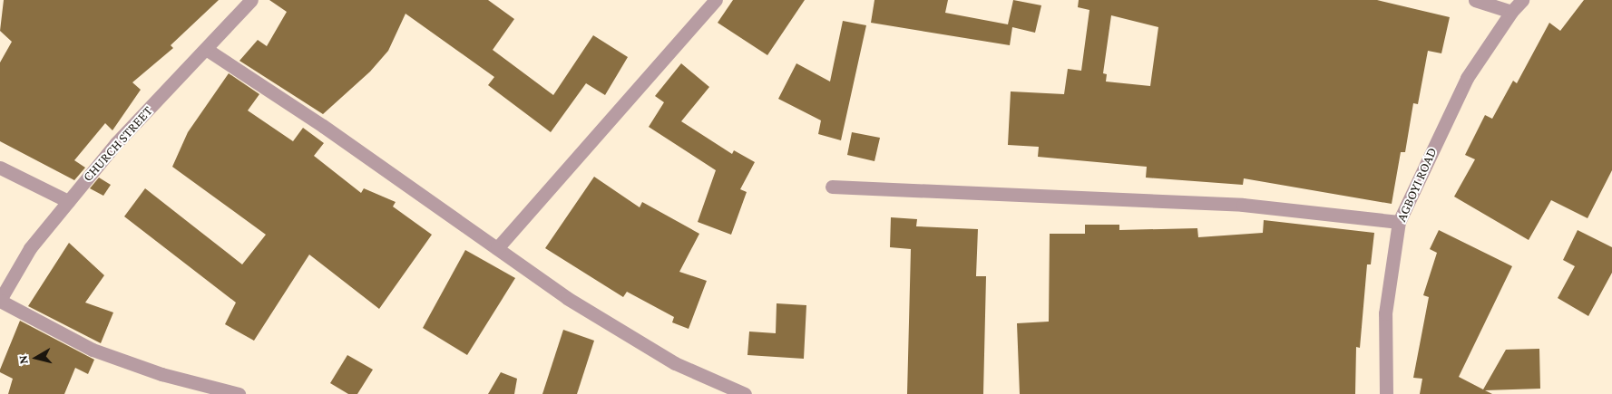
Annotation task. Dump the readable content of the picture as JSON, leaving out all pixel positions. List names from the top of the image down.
{
  "streets": {
    "street": ["CHURCH STREET", "AGBOYI ROAD"]
  },
  "north": "left"
}
